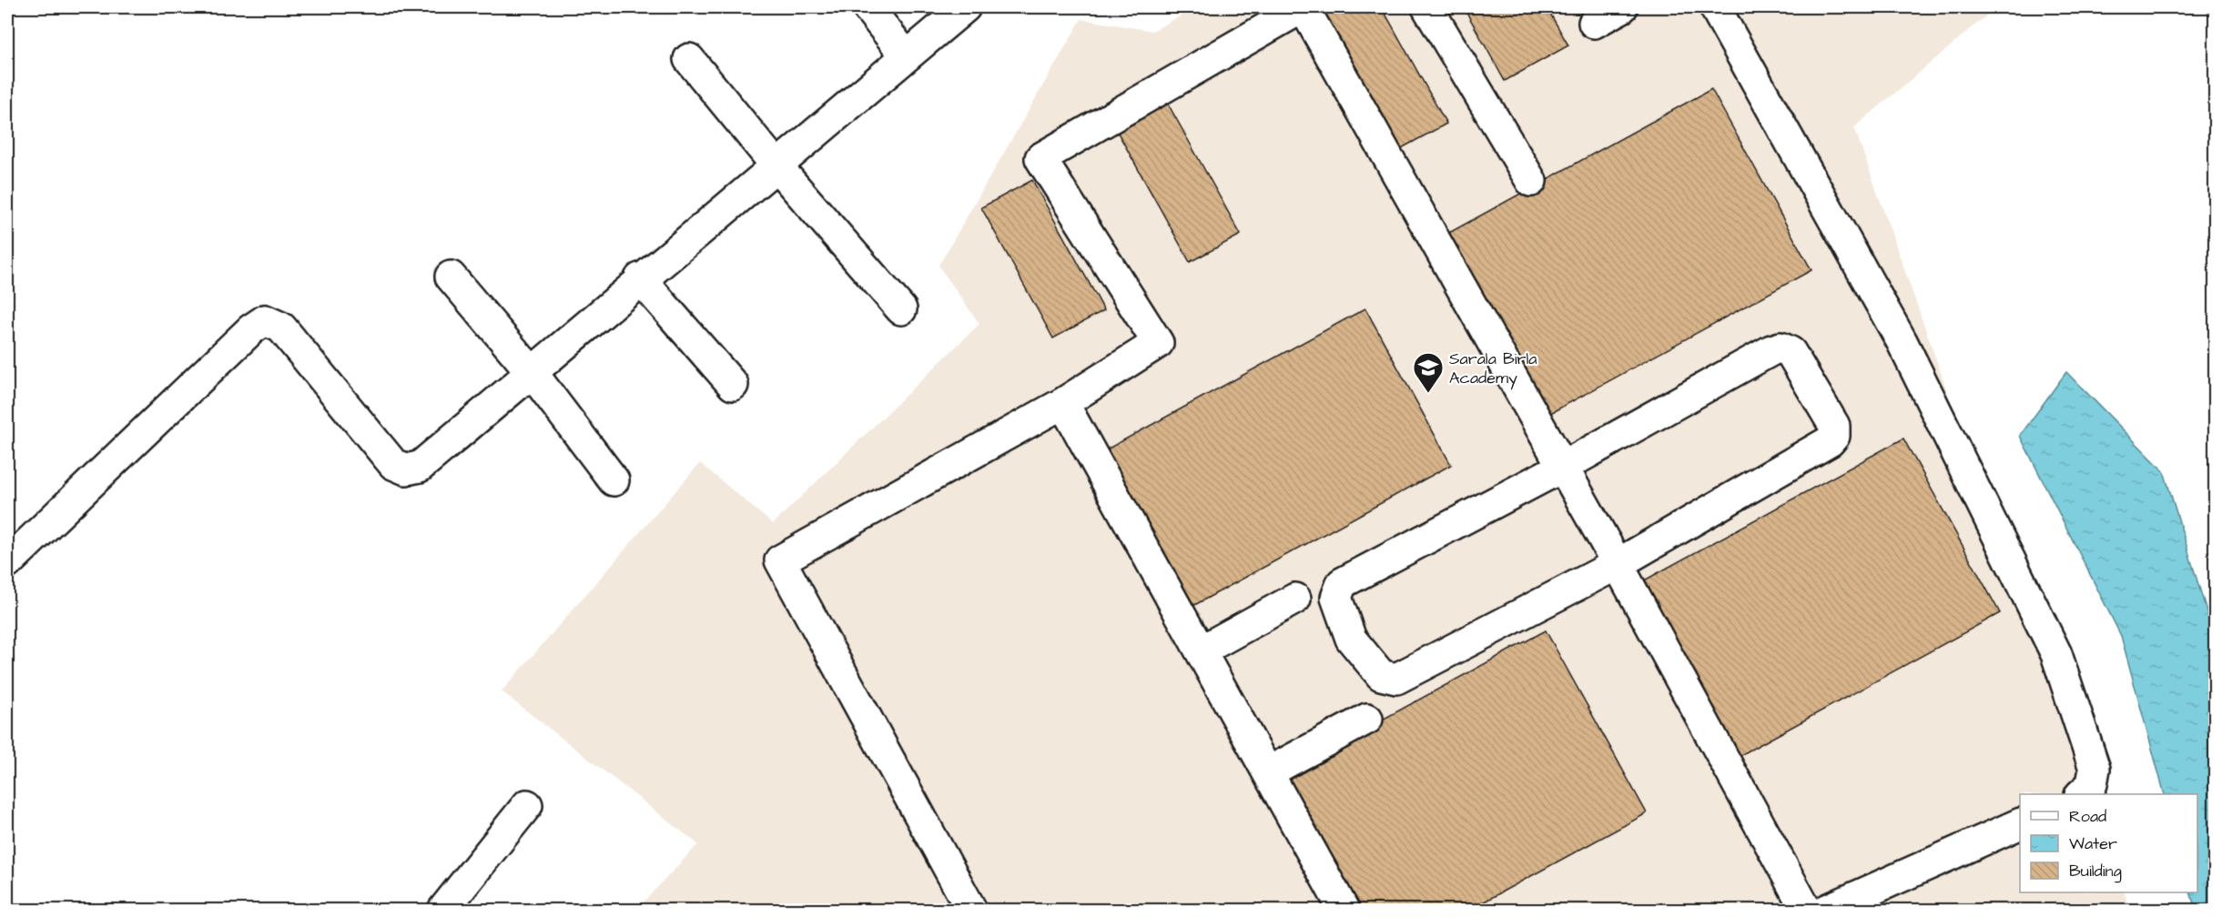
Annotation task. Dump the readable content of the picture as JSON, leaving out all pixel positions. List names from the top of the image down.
{
  "places": {
    "school or university": ["Sarala Birla Academy"]
  },
  "legend": ["Road", "Water", "Building"]
}
